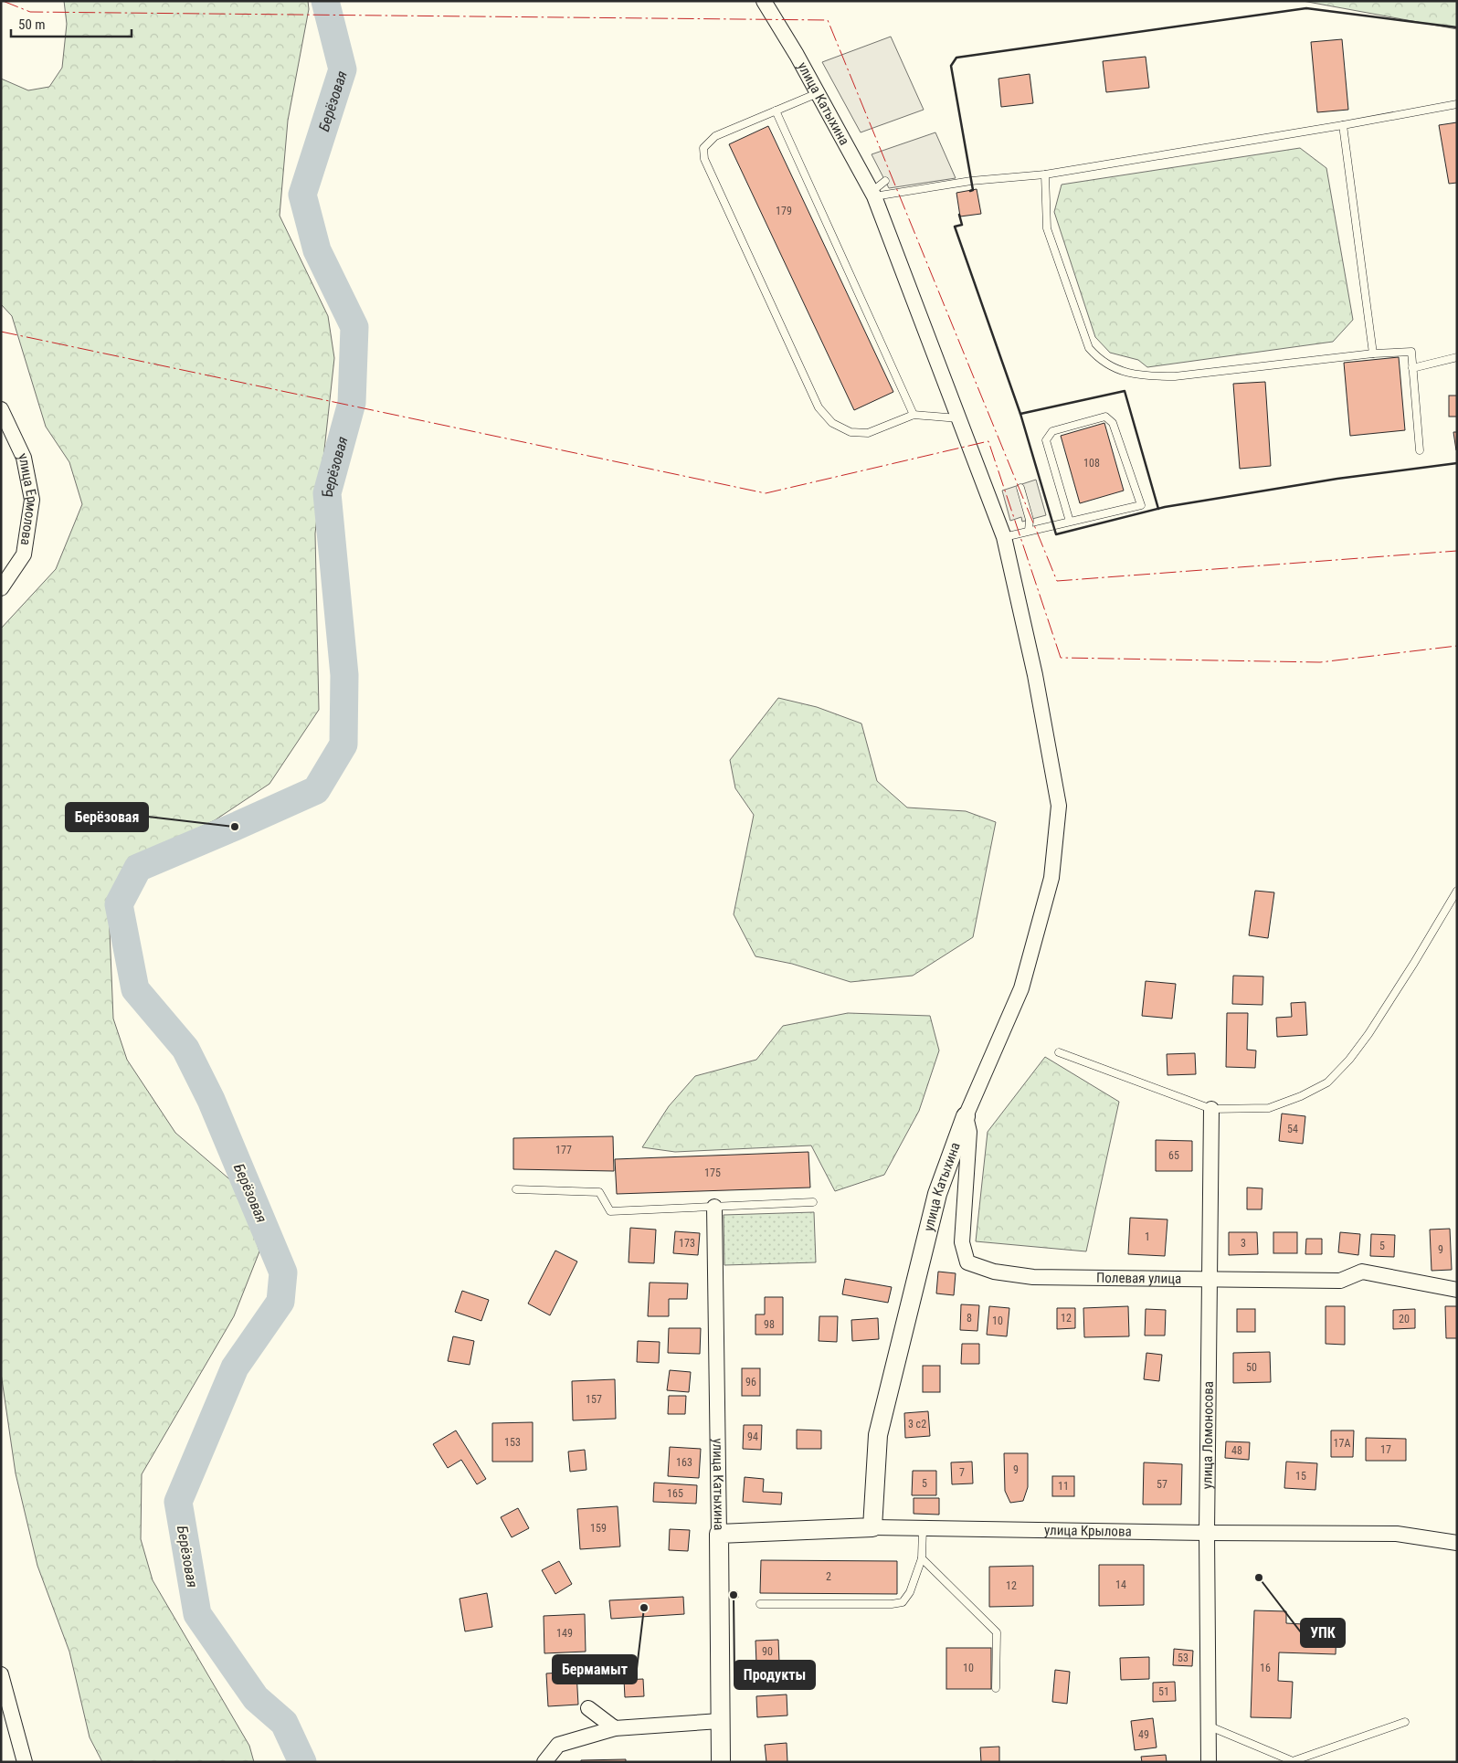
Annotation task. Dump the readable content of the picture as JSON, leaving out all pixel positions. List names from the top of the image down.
{
  "streets": {
    "street": [
      "улица Катыхина",
      "улица Ермолова",
      "Полевая улица",
      "улица Ломоносова",
      "улица Крылова"
    ]
  },
  "crossings": [
    ["улица Катыхина", "Полевая улица"],
    ["улица Катыхина", "улица Крылова"],
    ["Полевая улица", "улица Ломоносова"],
    ["улица Ломоносова", "улица Крылова"]
  ],
  "water": ["Берёзовая"],
  "places": [
    "Берёзовая",
    "УПК",
    "Продукты",
    "Бермамыт"
  ],
  "house_numbers": [
    "179",
    "108",
    "54",
    "177",
    "65",
    "175",
    "1",
    "173",
    "3",
    "5",
    "9",
    "8",
    "12",
    "20",
    "10",
    "98",
    "50",
    "96",
    "157",
    "3 с2",
    "94",
    "153",
    "17А",
    "17",
    "48",
    "163",
    "9",
    "7",
    "15",
    "5",
    "57",
    "11",
    "165",
    "159",
    "2",
    "14",
    "12",
    "149",
    "90",
    "53",
    "10",
    "16",
    "51",
    "49"
  ],
  "scale_bar": "50 m"
}
